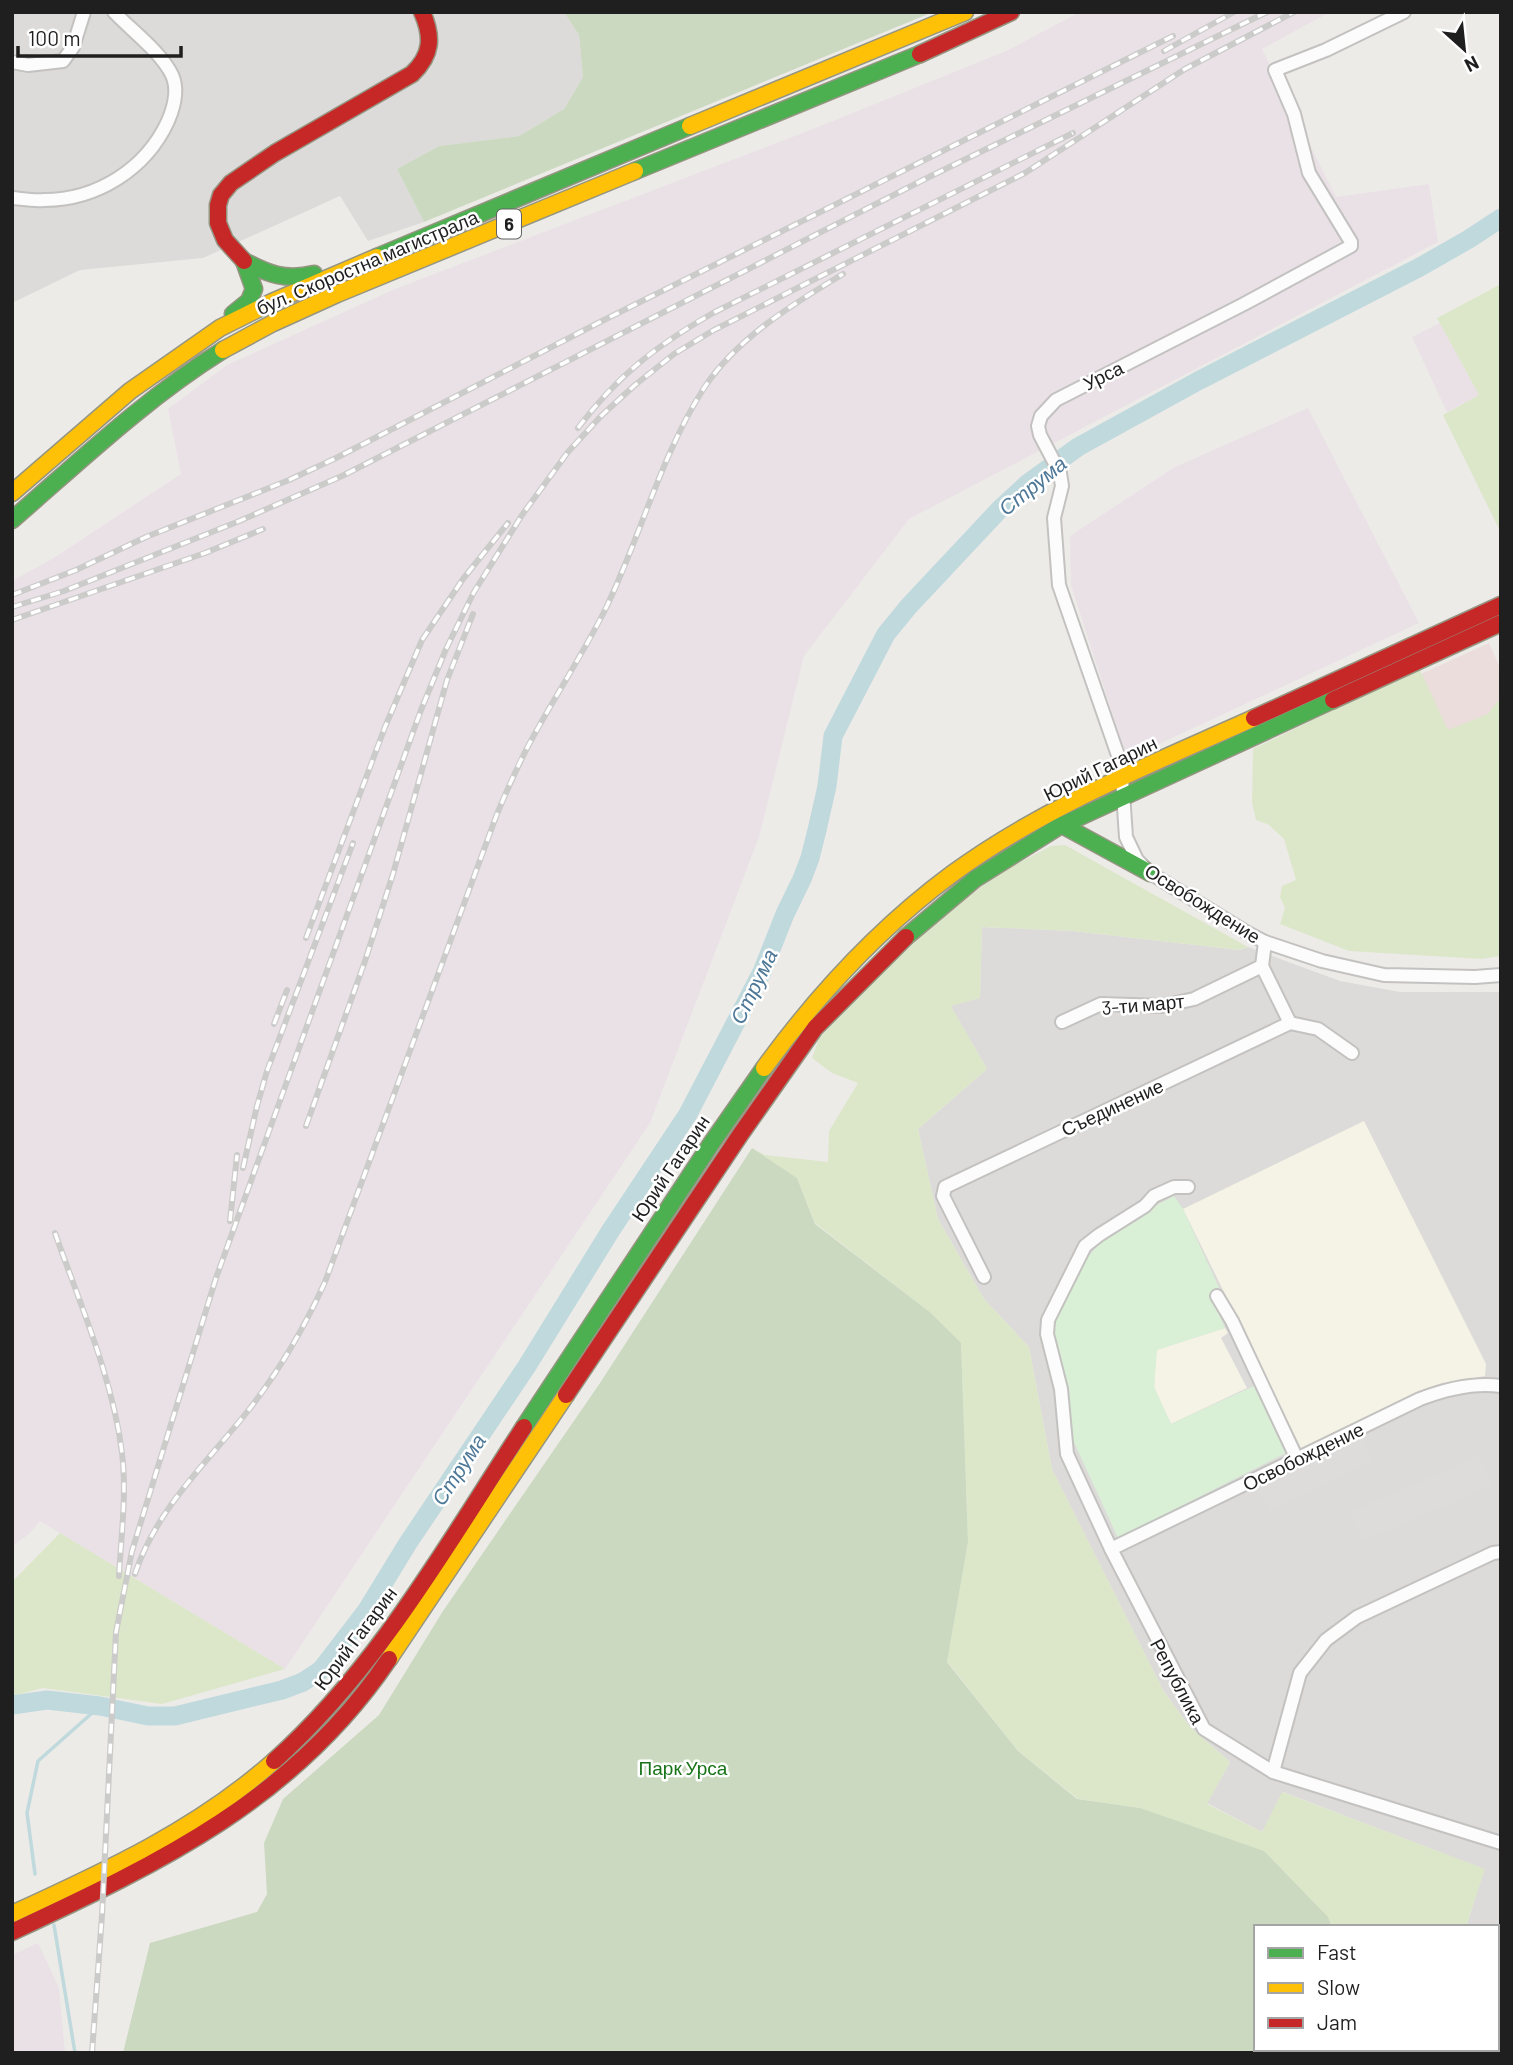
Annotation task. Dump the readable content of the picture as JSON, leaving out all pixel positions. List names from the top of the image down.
{
  "streets": {
    "main road": ["6", "бул. Скоростна магистрала", "Юрий Гагарин"],
    "street": [
      "Урса",
      "Освобождение",
      "3-ти март",
      "Съединение",
      "Република"
    ]
  },
  "crossings": [
    ["Урса", "Юрий Гагарин"],
    ["Урса", "Освобождение"],
    ["Юрий Гагарин", "Освобождение"],
    ["Освобождение", "Република"]
  ],
  "water": ["Струма"],
  "parks": ["Парк Урса"],
  "legend": ["Fast", "Slow", "Jam"],
  "scale_bar": "100 m",
  "north": "bottom right"
}
